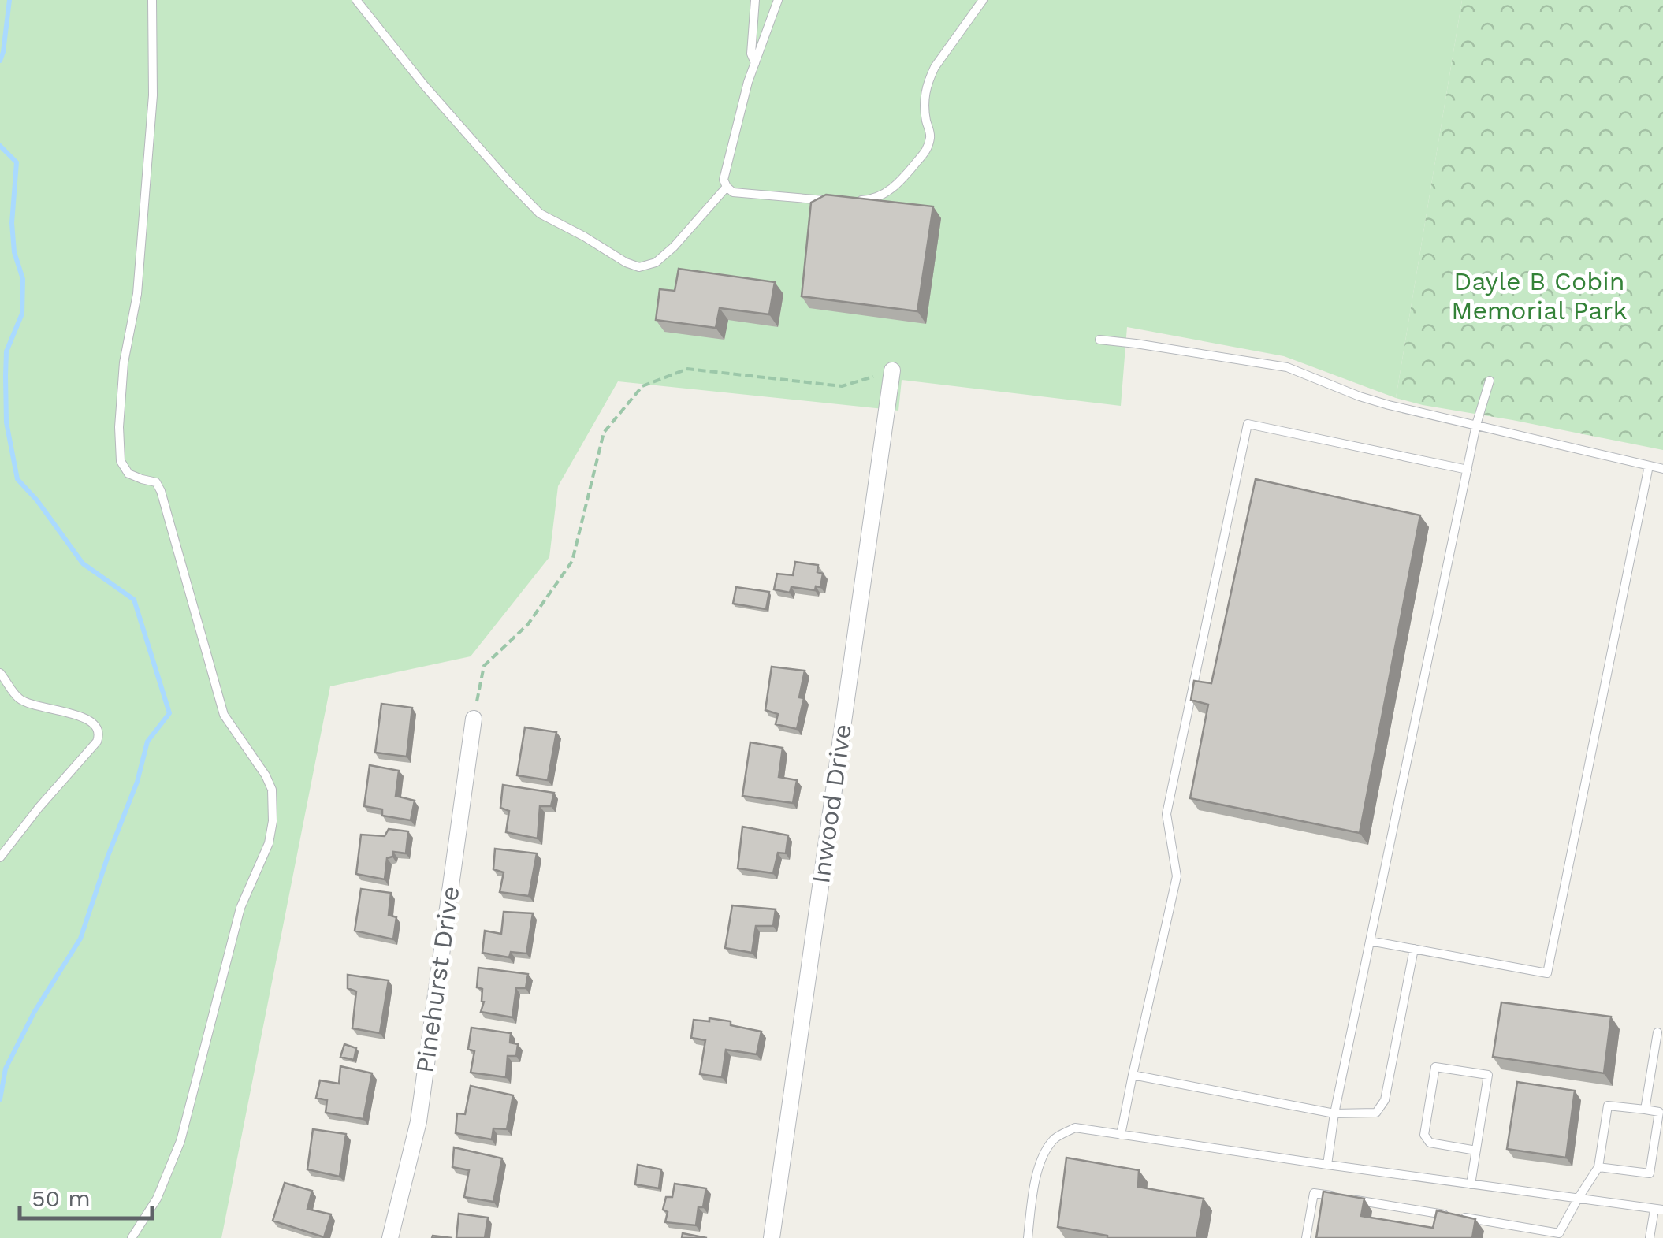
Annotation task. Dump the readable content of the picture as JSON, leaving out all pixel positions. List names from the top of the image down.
{
  "streets": {
    "street": ["Inwood Drive", "Pinehurst Drive"]
  },
  "parks": ["Dayle B Cobin Memorial Park"],
  "scale_bar": "50 m"
}
